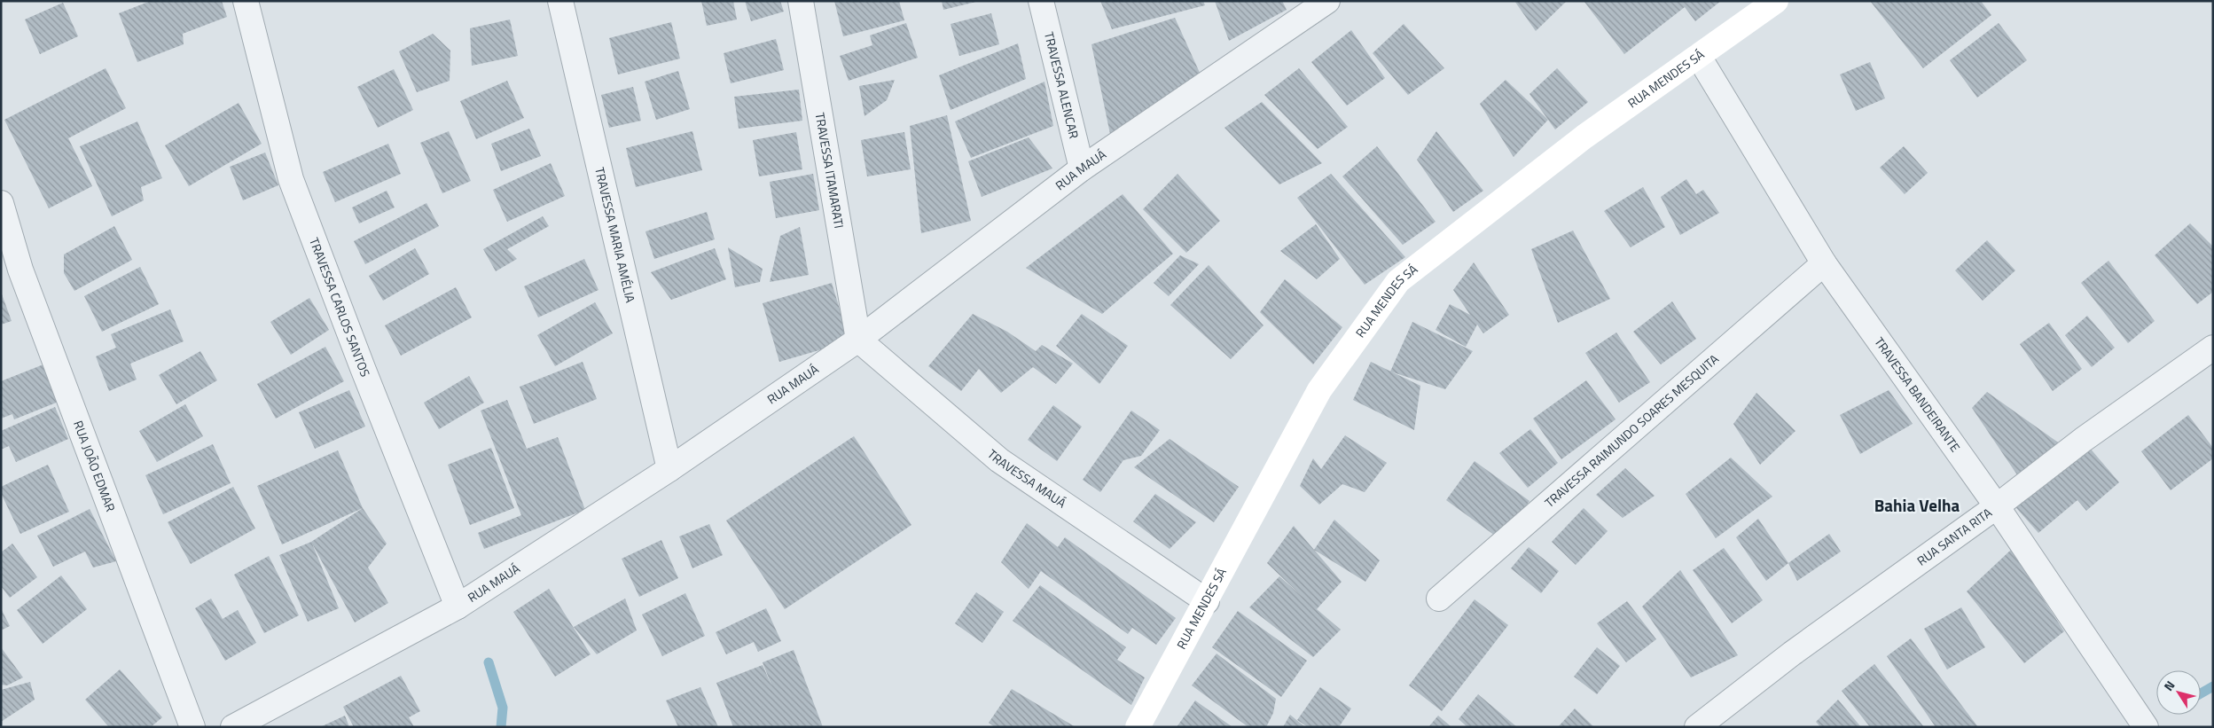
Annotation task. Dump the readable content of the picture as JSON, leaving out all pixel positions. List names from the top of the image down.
{
  "streets": {
    "street": [
      "RUA MENDES SÁ",
      "TRAVESSA ALENCAR",
      "TRAVESSA ITAMARATI",
      "RUA MAUÁ",
      "TRAVESSA MARIA AMÉLIA",
      "TRAVESSA CARLOS SANTOS",
      "TRAVESSA BANDEIRANTE",
      "TRAVESSA RAIMUNDO SOARES MESQUITA",
      "RUA JOÃO EDMAR",
      "TRAVESSA MAUÁ",
      "RUA SANTA RITA"
    ]
  },
  "crossings": [
    ["RUA MENDES SÁ", "TRAVESSA BANDEIRANTE"],
    ["RUA MENDES SÁ", "TRAVESSA MAUÁ"],
    ["TRAVESSA ALENCAR", "RUA MAUÁ"],
    ["TRAVESSA ITAMARATI", "RUA MAUÁ"],
    ["TRAVESSA ITAMARATI", "TRAVESSA MAUÁ"],
    ["RUA MAUÁ", "TRAVESSA MARIA AMÉLIA"],
    ["RUA MAUÁ", "TRAVESSA CARLOS SANTOS"],
    ["RUA MAUÁ", "TRAVESSA MAUÁ"],
    ["TRAVESSA BANDEIRANTE", "TRAVESSA RAIMUNDO SOARES MESQUITA"],
    ["TRAVESSA BANDEIRANTE", "RUA SANTA RITA"]
  ],
  "districts": ["Bahia Velha"],
  "north": "top left"
}
